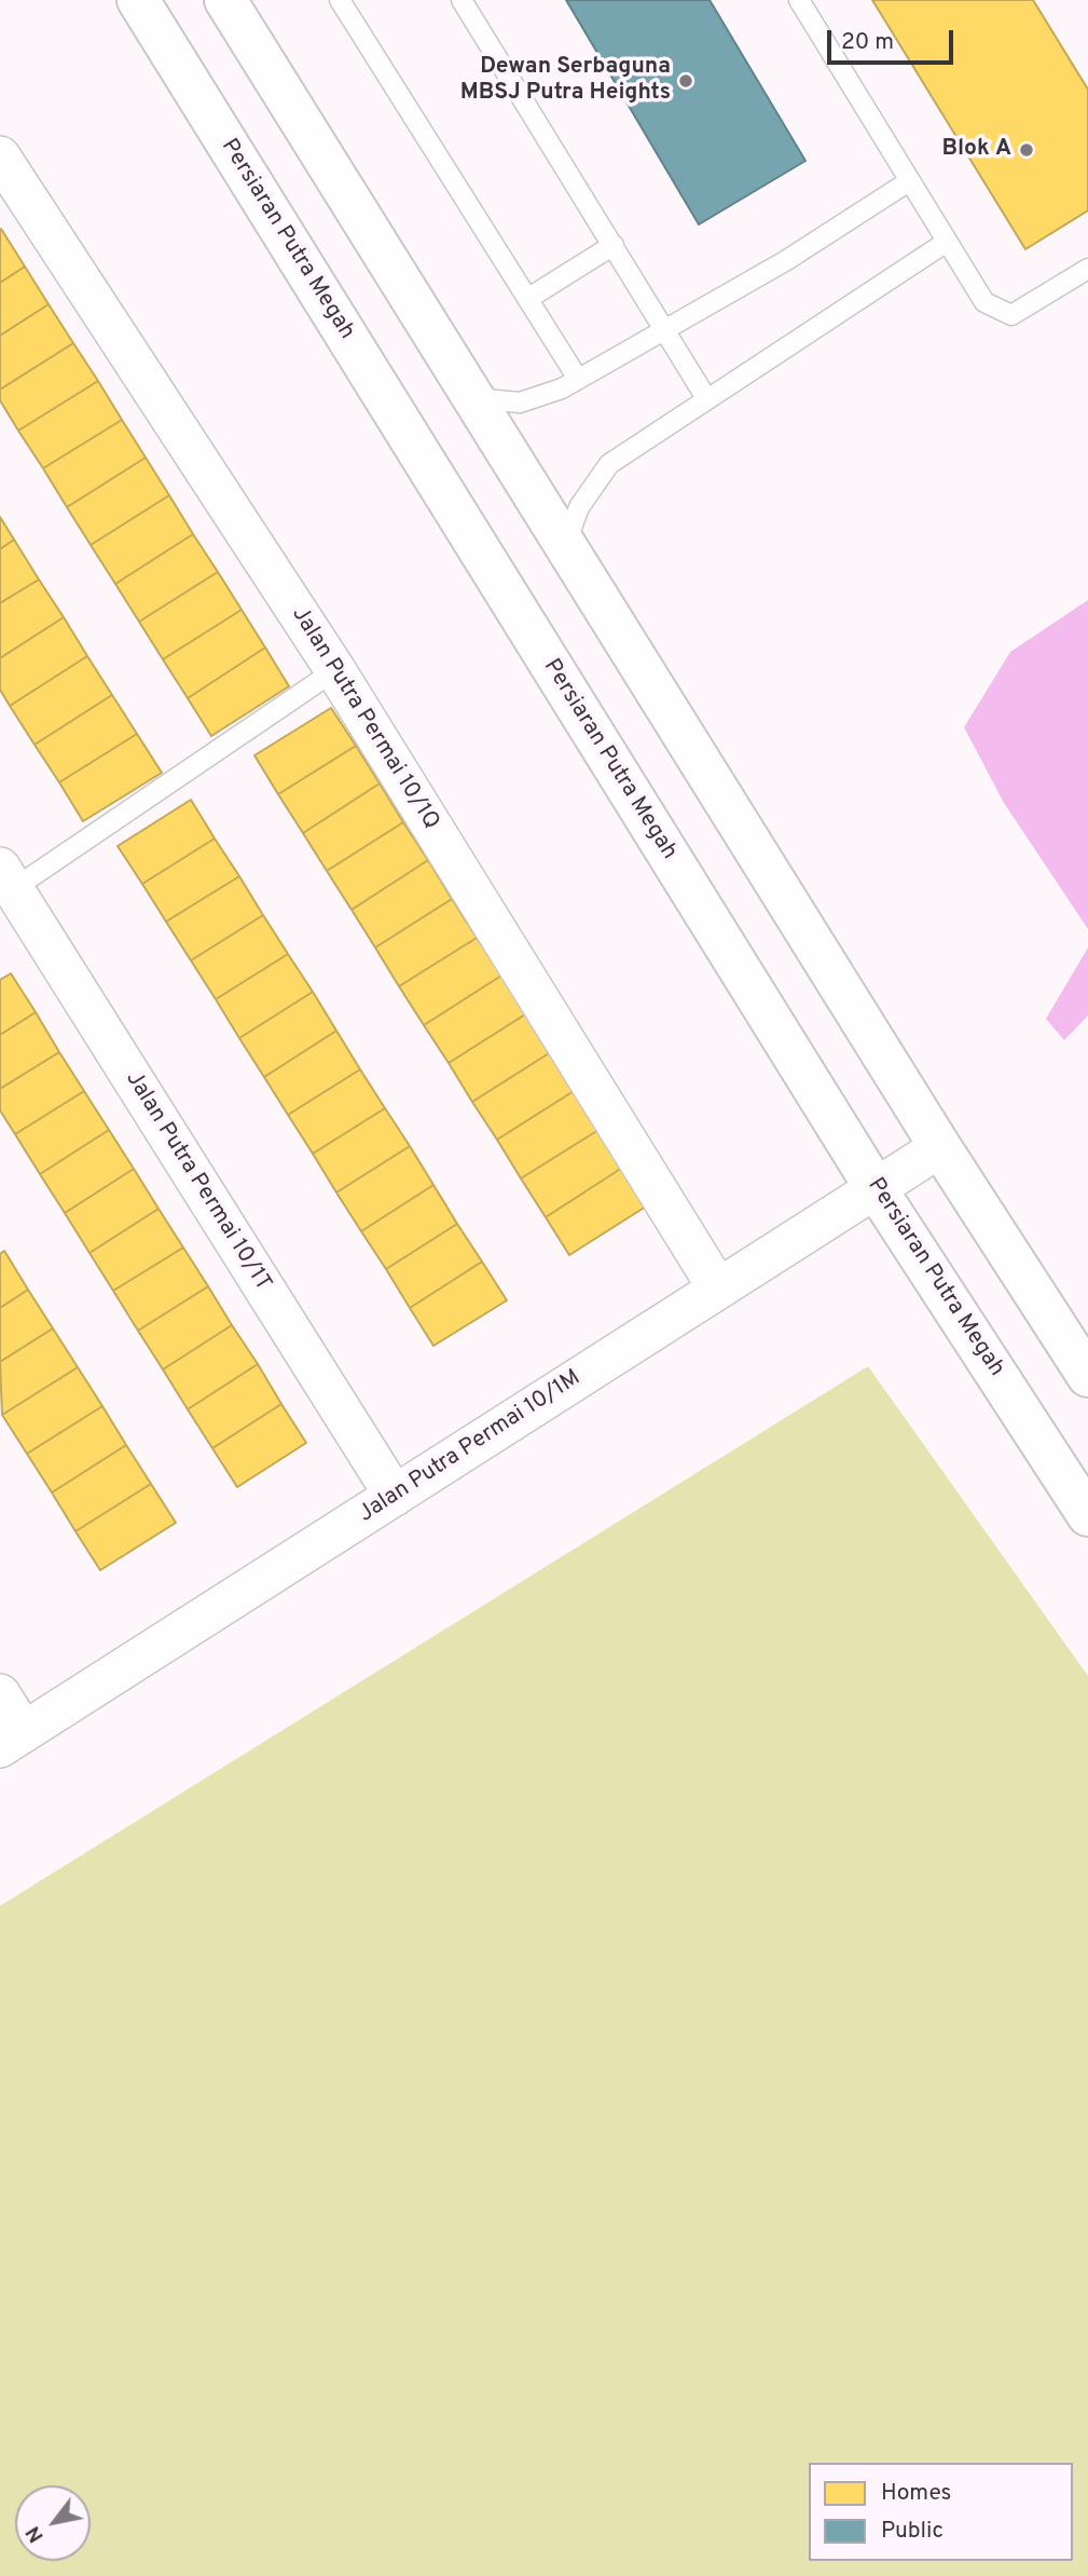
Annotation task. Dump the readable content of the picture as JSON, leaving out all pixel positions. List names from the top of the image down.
{
  "streets": {
    "street": [
      "Persiaran Putra Megah",
      "Jalan Putra Permai 10/1Q",
      "Jalan Putra Permai 10/1T",
      "Jalan Putra Permai 10/1M"
    ]
  },
  "crossings": [
    ["Persiaran Putra Megah", "Jalan Putra Permai 10/1M"],
    ["Jalan Putra Permai 10/1Q", "Jalan Putra Permai 10/1M"],
    ["Jalan Putra Permai 10/1T", "Jalan Putra Permai 10/1M"]
  ],
  "places": ["Dewan Serbaguna MBSJ Putra Heights", "Blok A"],
  "legend": ["Homes", "Public"],
  "scale_bar": "20 m",
  "north": "bottom left"
}
